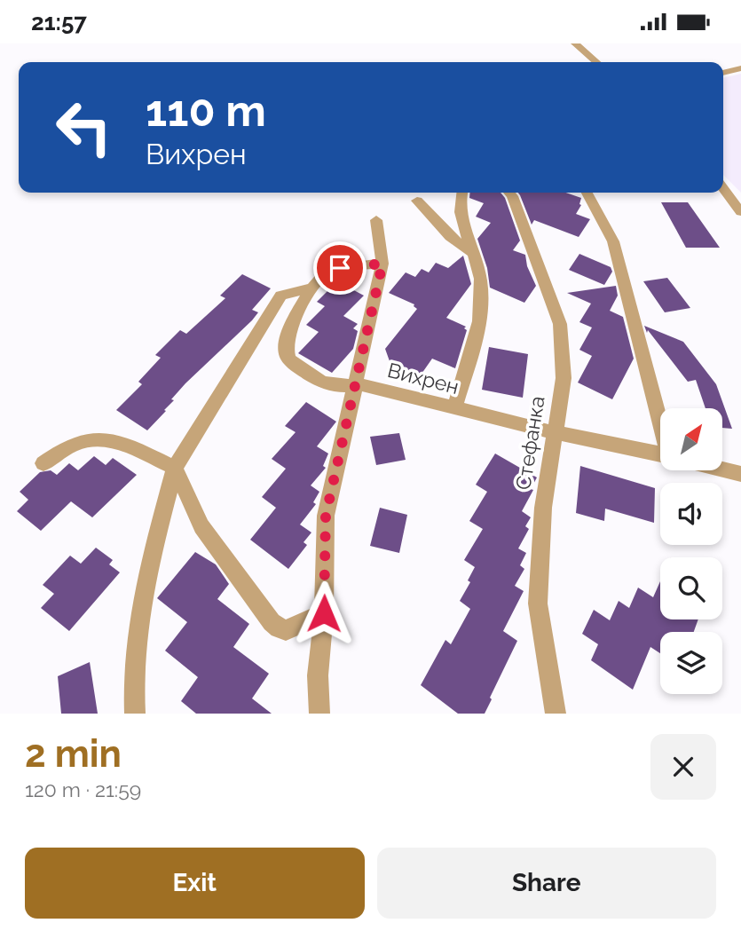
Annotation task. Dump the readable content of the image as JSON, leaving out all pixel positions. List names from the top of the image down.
{
  "streets": {
    "street": ["Вихрен", "Стефанка"]
  },
  "crossings": [
    ["Вихрен", "Стефанка"]
  ],
  "north": "top right",
  "page": {
    "status": "21:57",
    "turn": ["110 m", "Вихрен"],
    "heading": ["2 min", "120 m · 21:59"],
    "buttons": ["Exit", "Share"]
  }
}
